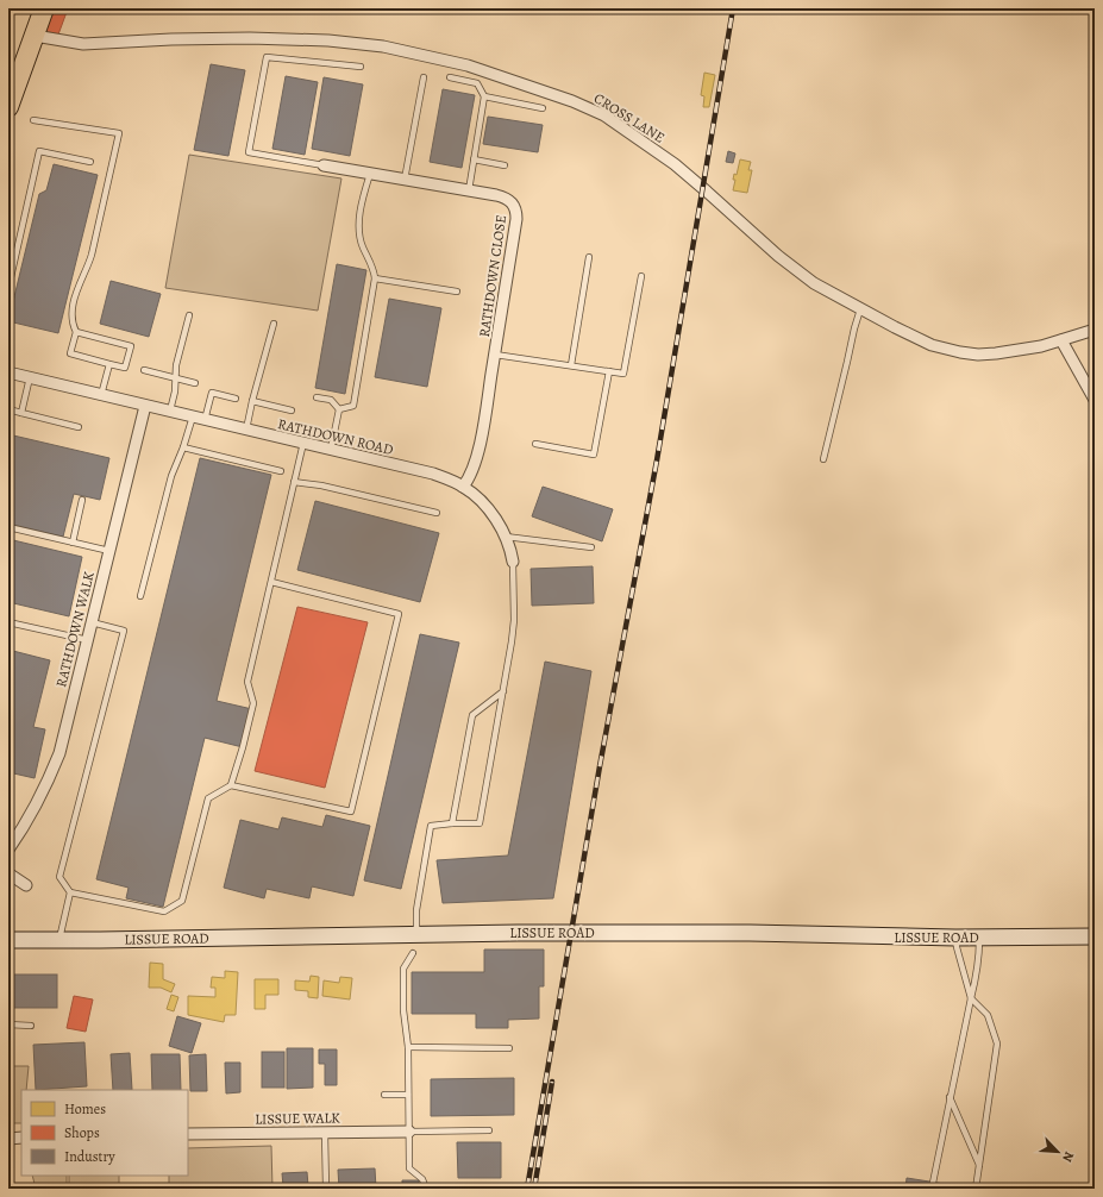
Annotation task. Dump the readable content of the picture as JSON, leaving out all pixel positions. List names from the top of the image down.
{
  "streets": {
    "street": [
      "CROSS LANE",
      "RATHDOWN CLOSE",
      "RATHDOWN ROAD",
      "RATHDOWN WALK",
      "LISSUE ROAD",
      "LISSUE WALK"
    ]
  },
  "crossings": [
    ["RATHDOWN CLOSE", "RATHDOWN ROAD"],
    ["RATHDOWN ROAD", "RATHDOWN WALK"]
  ],
  "legend": ["Homes", "Shops", "Industry"],
  "north": "bottom right"
}
